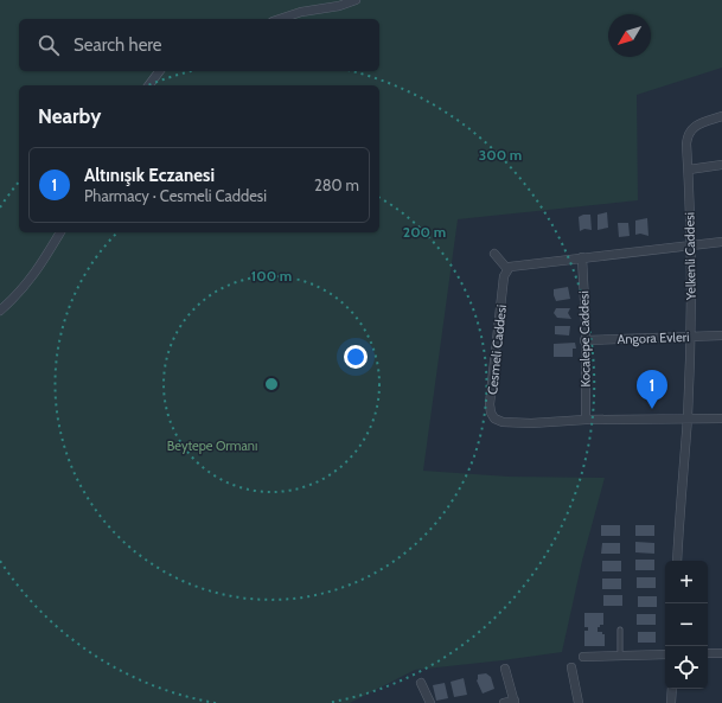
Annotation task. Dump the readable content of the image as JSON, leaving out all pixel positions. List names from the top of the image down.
{
  "streets": {
    "street": [
      "Yelkenli Caddesi",
      "Angora Evleri",
      "Kocalepe Caddesi",
      "Cesmeli Caddesi"
    ]
  },
  "crossings": [
    ["Yelkenli Caddesi", "Angora Evleri"],
    ["Yelkenli Caddesi", "Cesmeli Caddesi"],
    ["Angora Evleri", "Kocalepe Caddesi"],
    ["Kocalepe Caddesi", "Cesmeli Caddesi"]
  ],
  "parks": ["Beytepe Ormanı"],
  "north": "bottom left",
  "page": {
    "search": "Search here",
    "heading": "Nearby",
    "list": [
      {
        "mark": "1",
        "name": "Altınışık Eczanesi",
        "note": "Pharmacy · Cesmeli Caddesi",
        "value": "280 m"
      }
    ],
    "pins": "1",
    "map_buttons": ["+", "−"]
  },
  "rings": ["300 m", "200 m", "100 m"]
}
